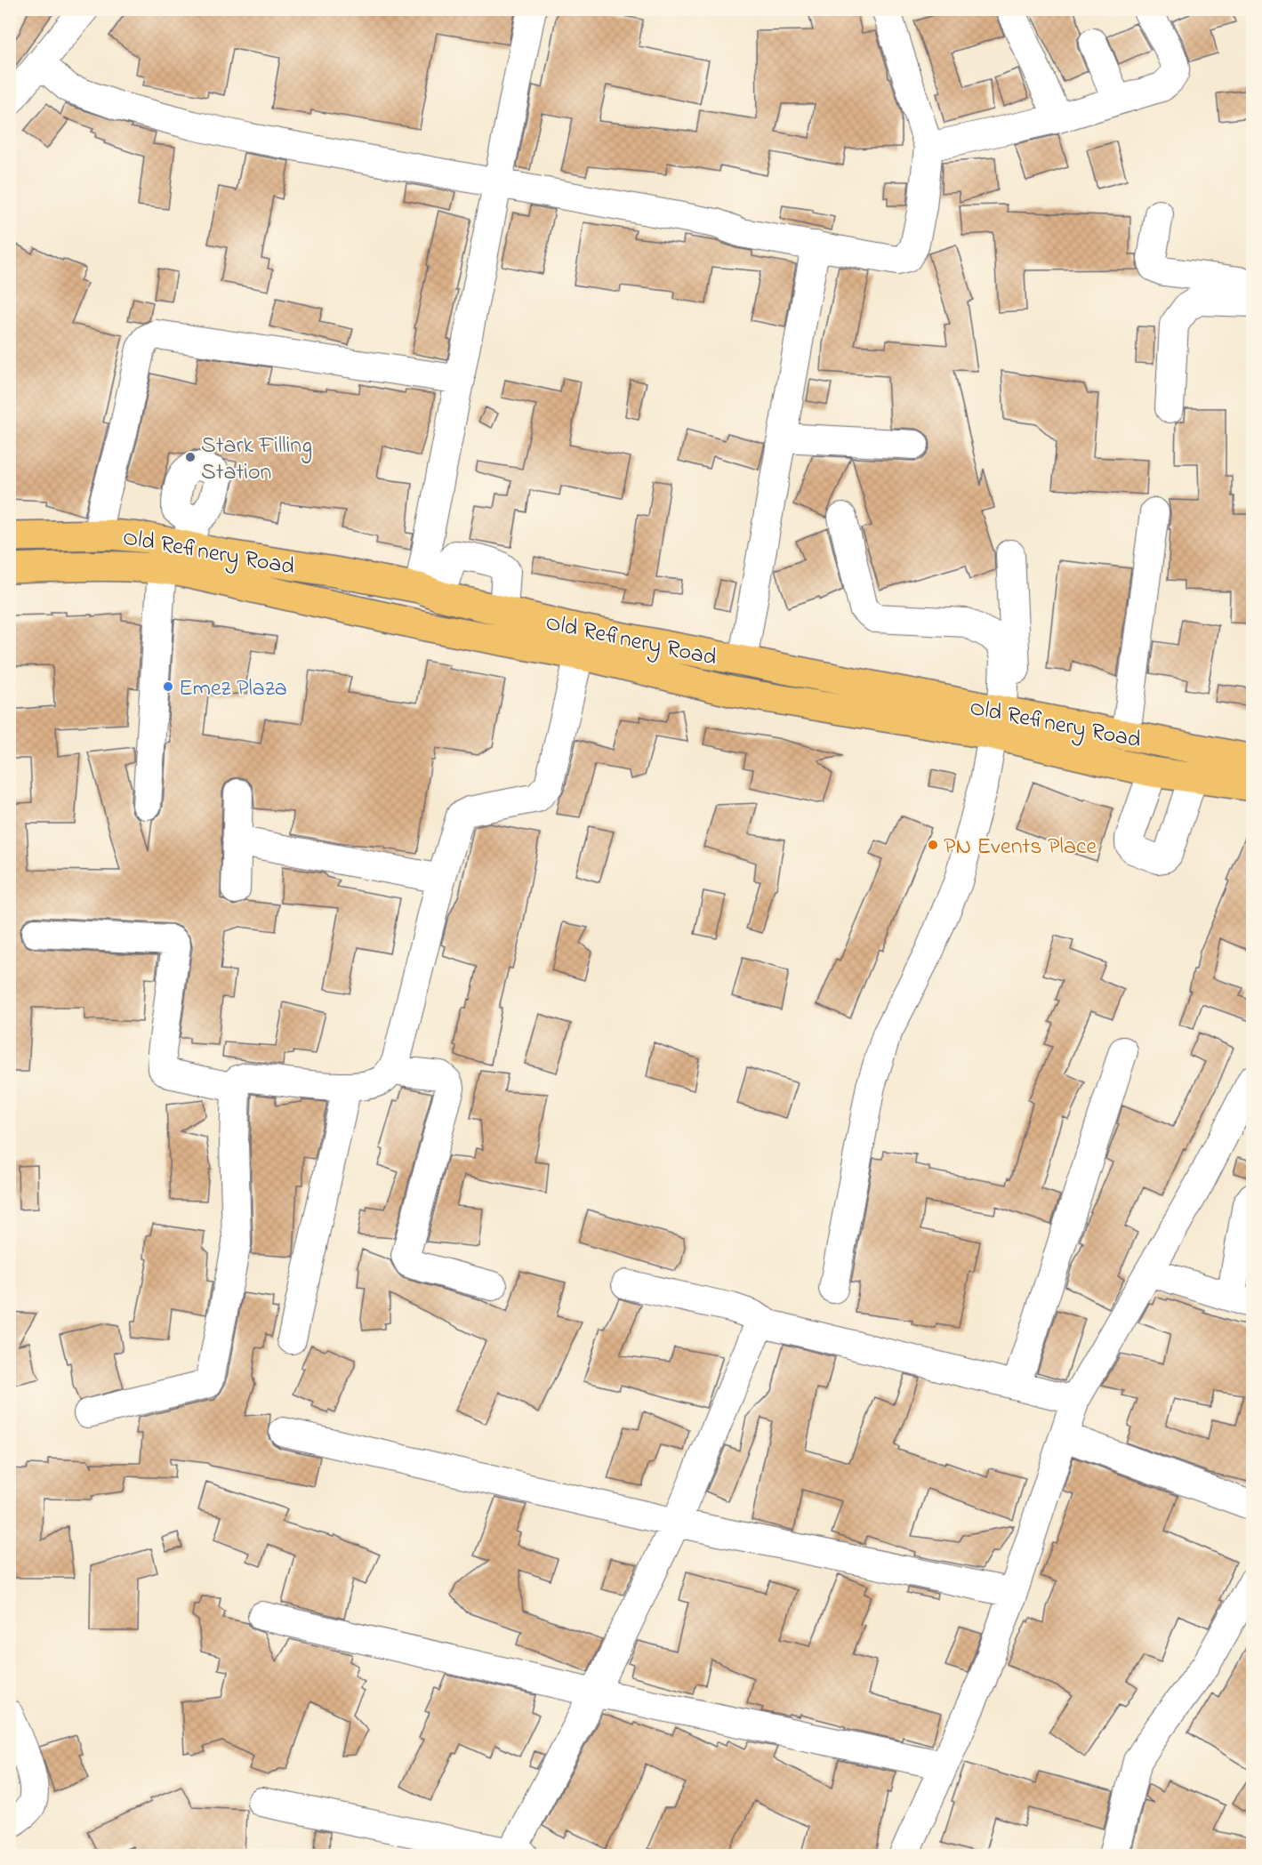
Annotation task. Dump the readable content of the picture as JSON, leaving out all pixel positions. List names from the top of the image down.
{
  "streets": {
    "main road": ["Old Refinery Road"]
  },
  "places": ["Stark Filling Station", "Emez Plaza", "PN Events Place"]
}
